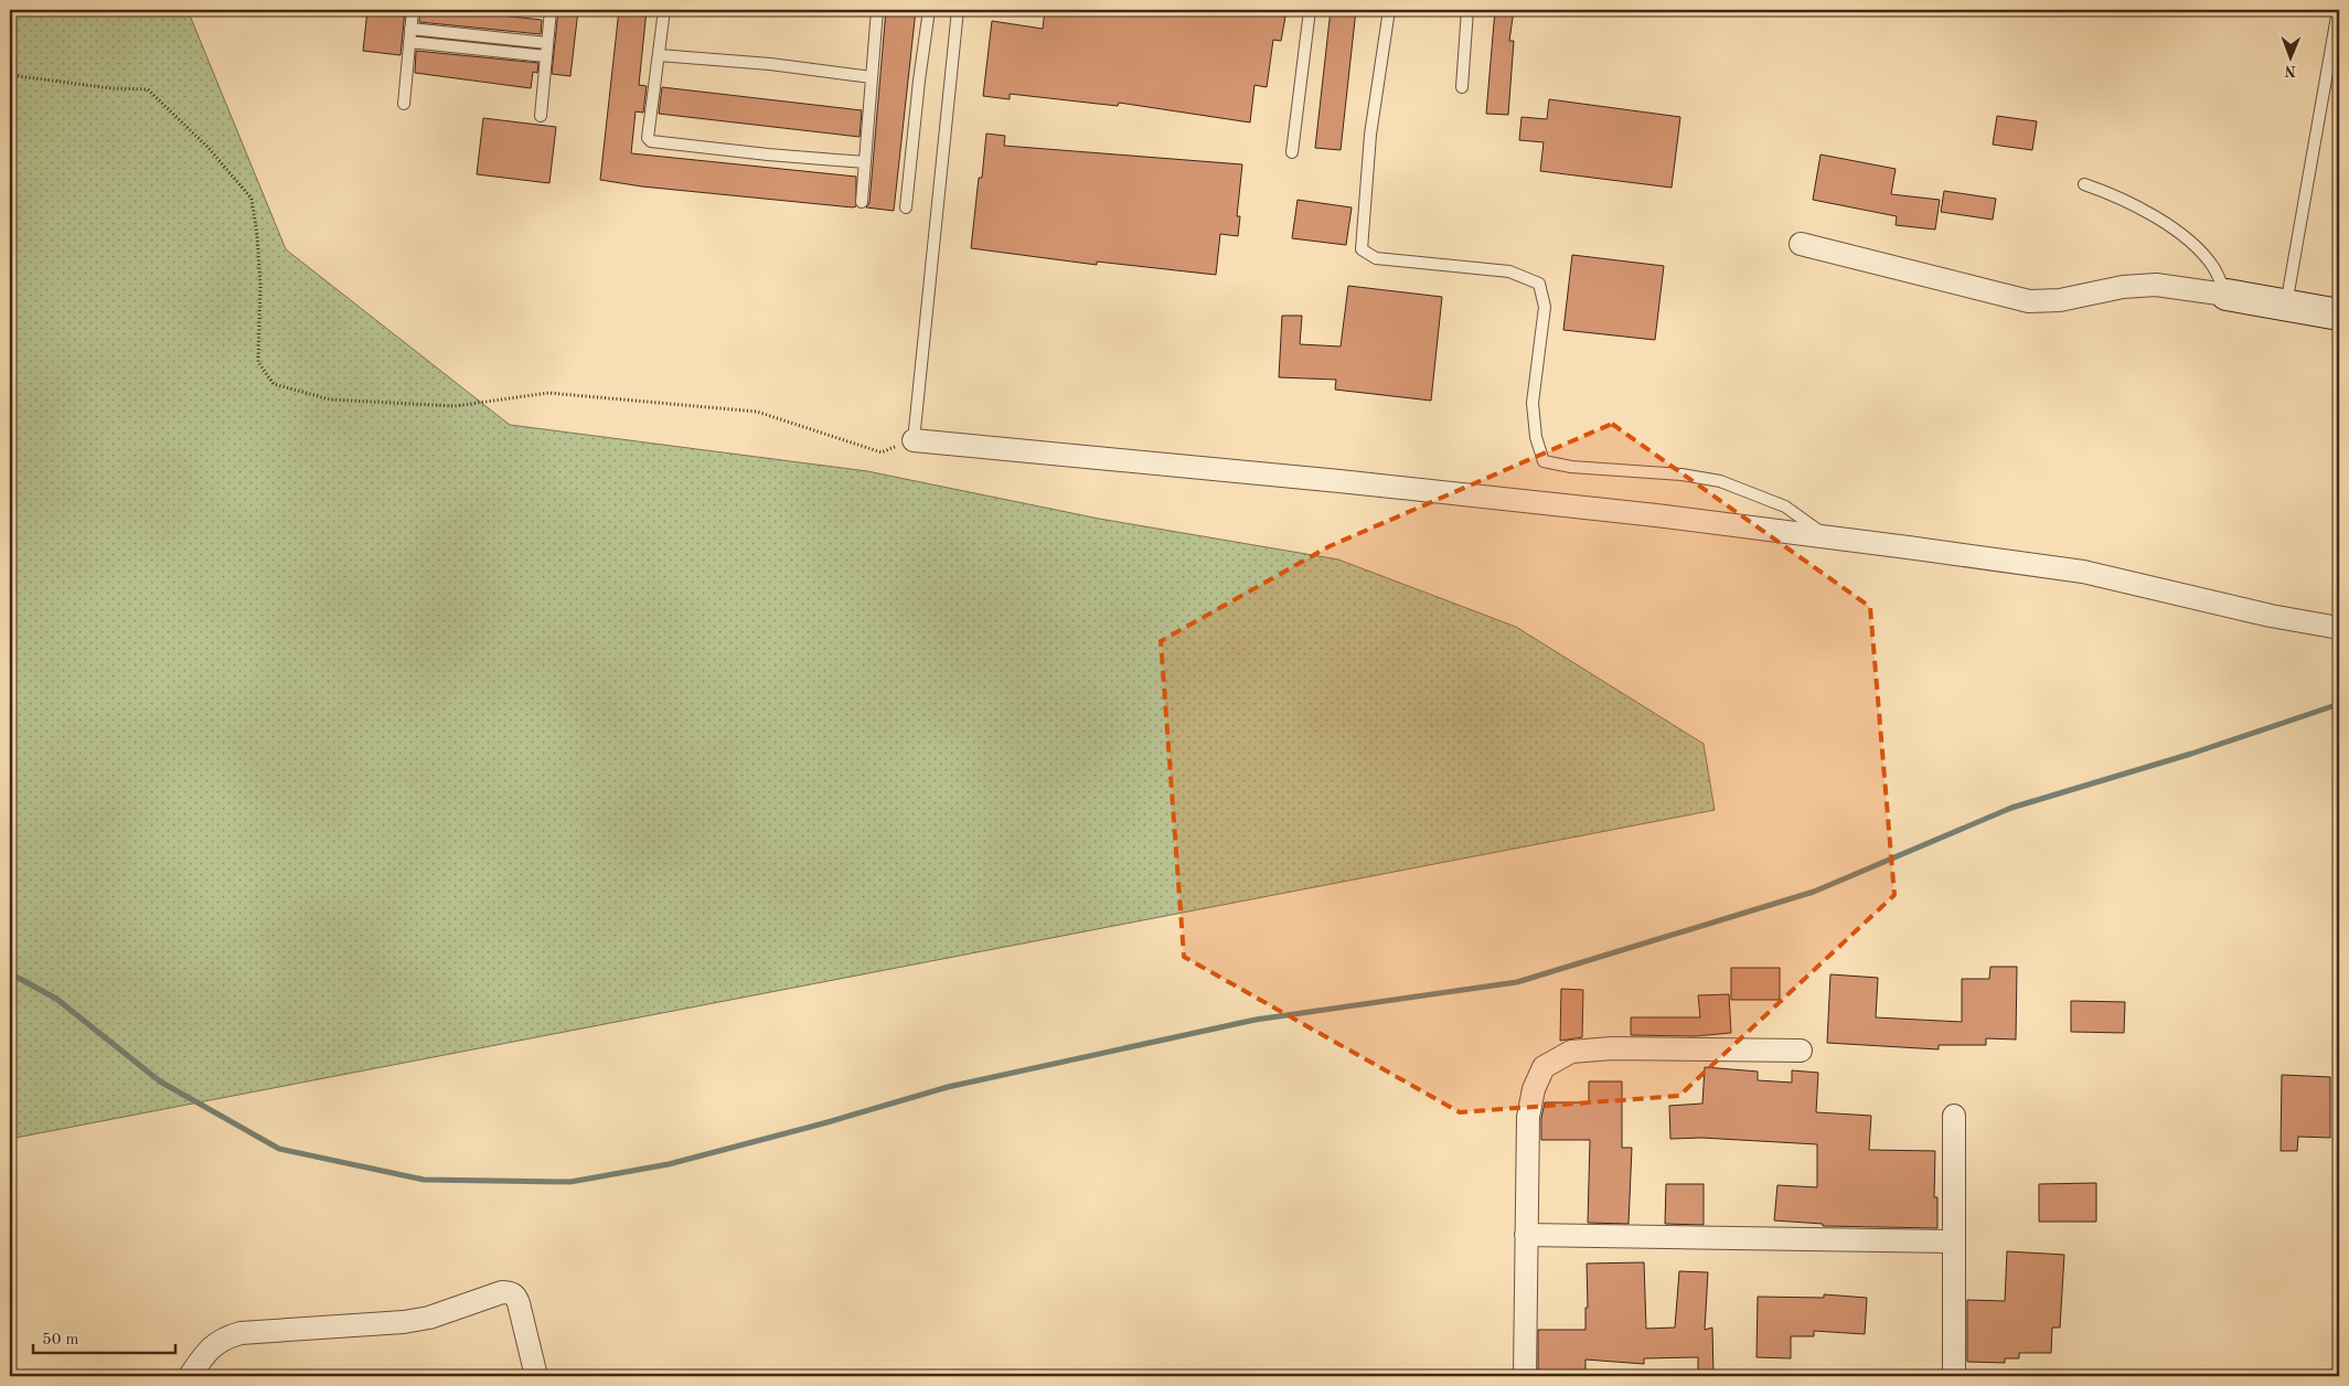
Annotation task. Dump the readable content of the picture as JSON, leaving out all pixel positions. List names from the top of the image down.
{
  "scale_bar": "50 m",
  "north": "bottom"
}
